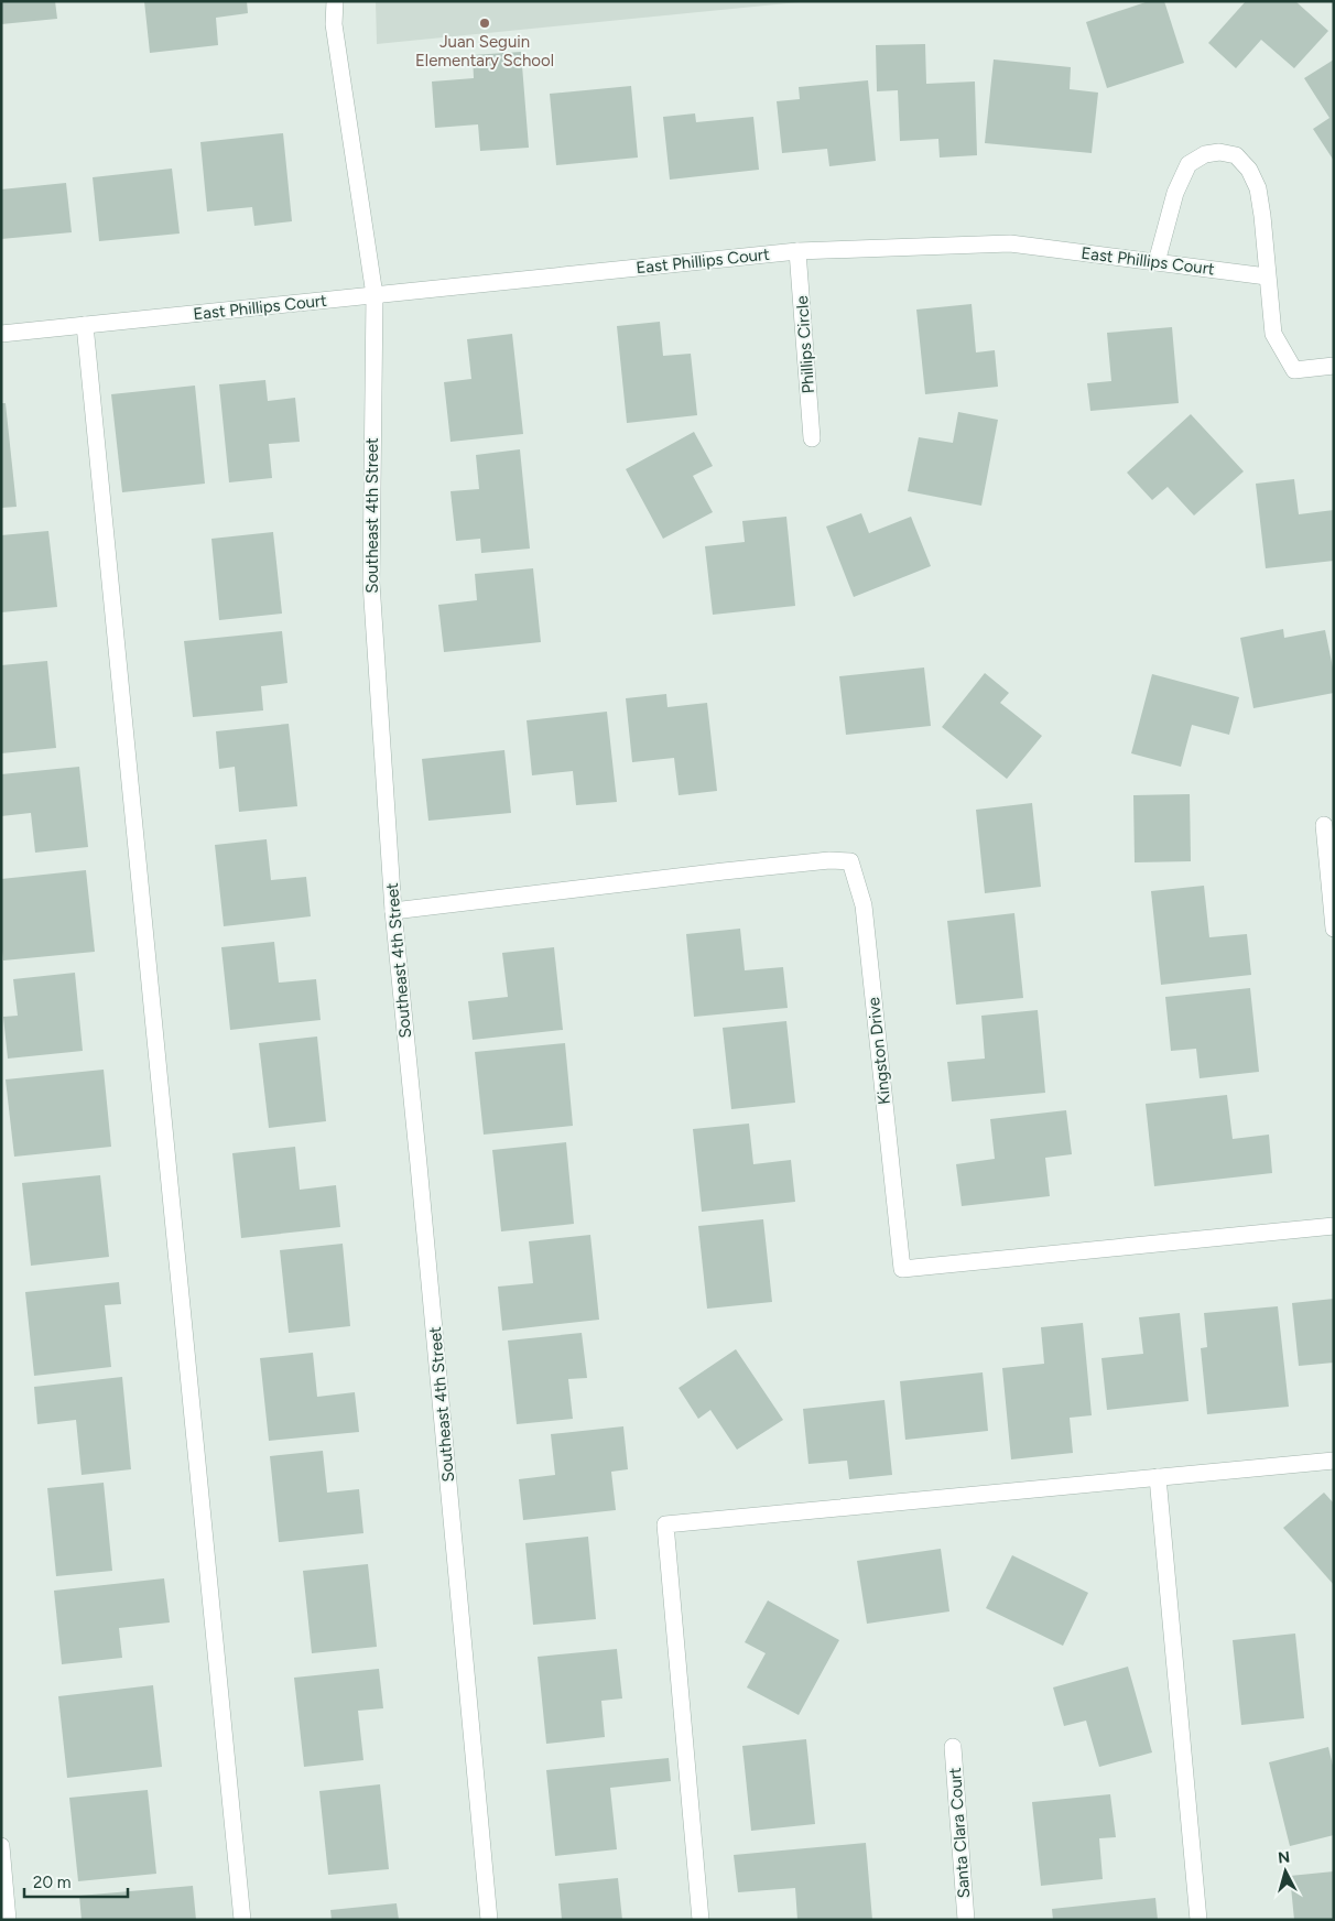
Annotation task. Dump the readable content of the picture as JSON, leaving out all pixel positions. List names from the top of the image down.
{
  "streets": {
    "street": [
      "East Phillips Court",
      "Phillips Circle",
      "Southeast 4th Street",
      "Kingston Drive",
      "Santa Clara Court"
    ]
  },
  "crossings": [
    ["East Phillips Court", "Phillips Circle"],
    ["East Phillips Court", "Southeast 4th Street"],
    ["Southeast 4th Street", "Kingston Drive"]
  ],
  "places": ["Juan Seguin Elementary School"],
  "scale_bar": "20 m",
  "north": "top"
}
